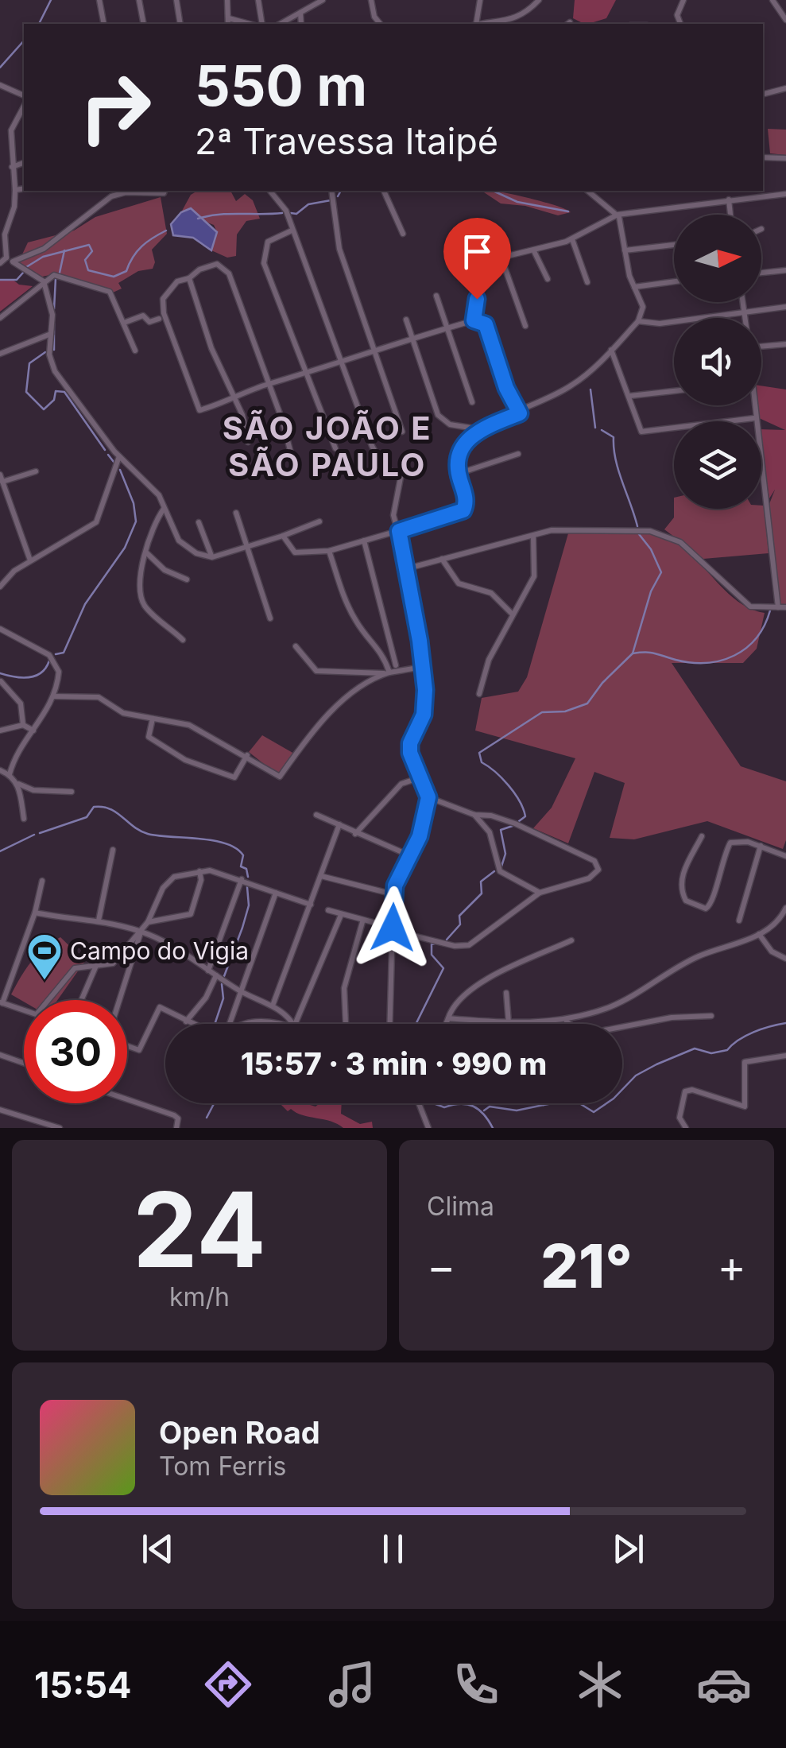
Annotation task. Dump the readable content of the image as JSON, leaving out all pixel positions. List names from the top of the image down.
{
  "districts": ["SÃO JOÃO E SÃO PAULO"],
  "places": {
    "sports": ["Campo do Vigia"]
  },
  "north": "right",
  "page": {
    "turn": ["550 m", "2ª Travessa Itaipé"],
    "limit": "30",
    "trip": "15:57 · 3 min · 990 m",
    "tile": [
      ["24", "km/h"],
      "Clima"
    ],
    "heat": ["−", "21°", "+"],
    "song": ["Open Road", "Tom Ferris"],
    "tabs": "15:54"
  }
}
